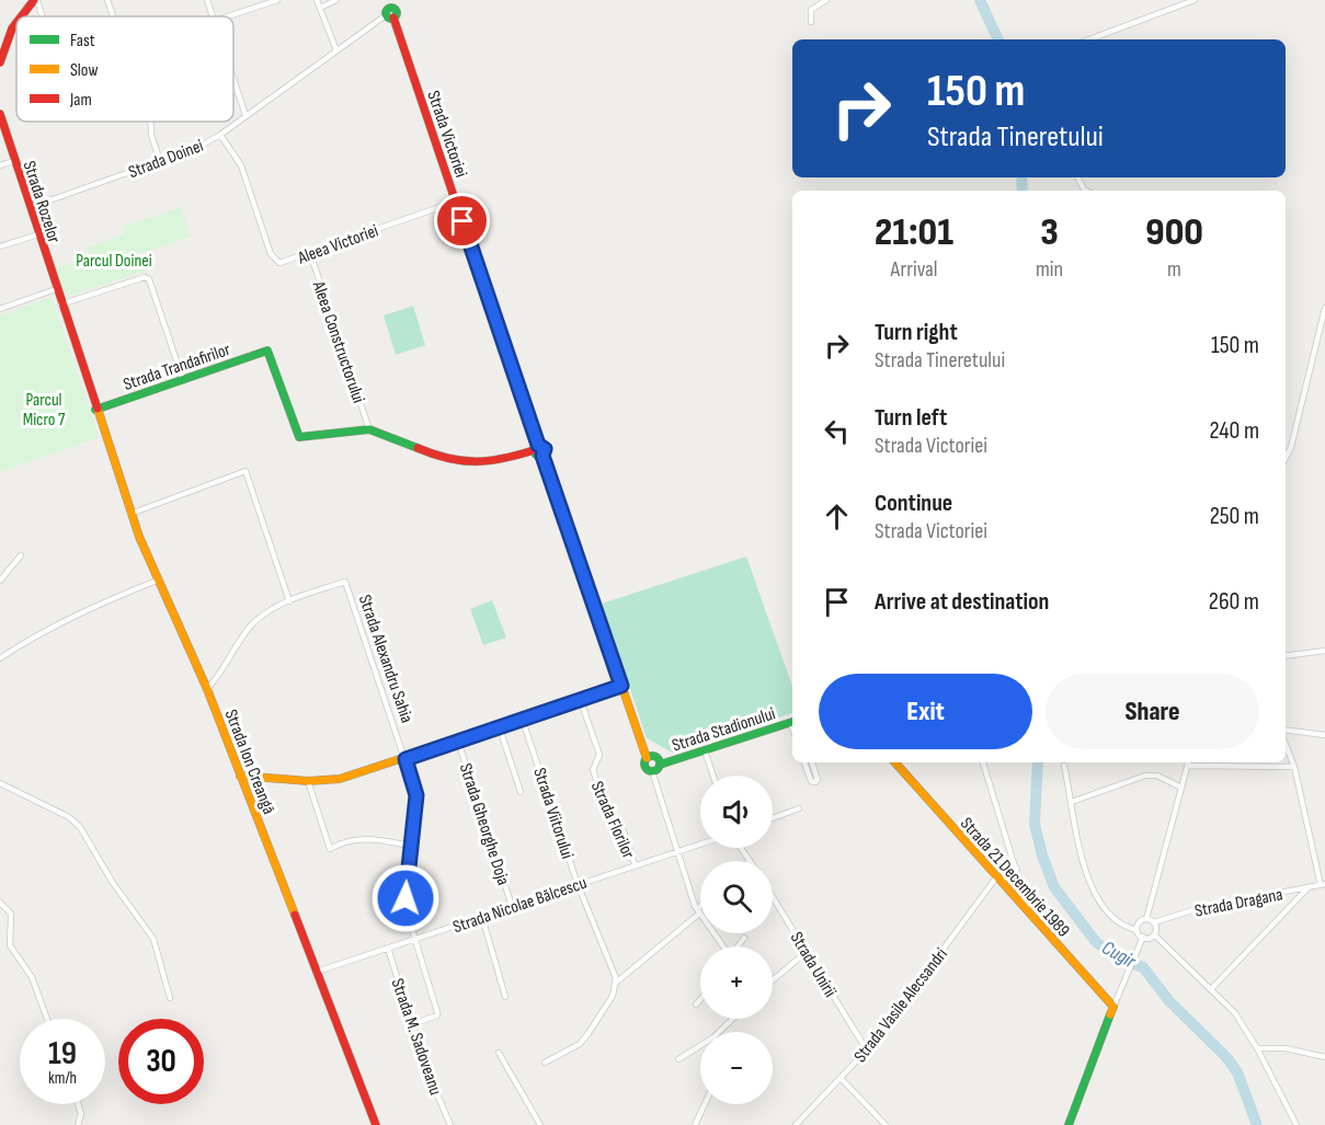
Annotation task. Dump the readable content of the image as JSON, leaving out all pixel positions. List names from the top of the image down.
{
  "streets": {
    "street": [
      "Strada Victoriei",
      "Strada Doinei",
      "Strada Rozelor",
      "Aleea Victoriei",
      "Aleea Constructorului",
      "Strada Trandafirilor",
      "Strada Alexandru Sahia",
      "Strada Stadionului",
      "Strada Ion Creangă",
      "Strada Viitorului",
      "Strada Florilor",
      "Strada Gheorghe Doja",
      "Strada 21 Decembrie 1989",
      "Strada Dragana",
      "Strada Nicolae Bălcescu",
      "Strada Unirii",
      "Strada Vasile Alecsandri",
      "Strada M. Sadoveanu"
    ]
  },
  "crossings": [
    ["Strada Victoriei", "Strada Doinei"],
    ["Strada Victoriei", "Aleea Victoriei"],
    ["Strada Doinei", "Strada Rozelor"],
    ["Strada Doinei", "Aleea Victoriei"],
    ["Strada Rozelor", "Strada Trandafirilor"],
    ["Strada Rozelor", "Strada Ion Creangă"],
    ["Aleea Victoriei", "Aleea Constructorului"],
    ["Aleea Constructorului", "Strada Trandafirilor"],
    ["Strada Trandafirilor", "Strada Ion Creangă"],
    ["Strada Alexandru Sahia", "Strada Nicolae Bălcescu"],
    ["Strada Alexandru Sahia", "Strada M. Sadoveanu"],
    ["Strada Ion Creangă", "Strada Nicolae Bălcescu"],
    ["Strada Viitorului", "Strada Nicolae Bălcescu"],
    ["Strada Florilor", "Strada Nicolae Bălcescu"],
    ["Strada Gheorghe Doja", "Strada Nicolae Bălcescu"],
    ["Strada 21 Decembrie 1989", "Strada Vasile Alecsandri"],
    ["Strada Nicolae Bălcescu", "Strada M. Sadoveanu"],
    ["Strada Unirii", "Strada Vasile Alecsandri"]
  ],
  "water": ["Cugir"],
  "parks": ["Parcul Doinei", "Parcul Micro 7"],
  "legend": ["Fast", "Slow", "Jam"],
  "page": {
    "turn": ["150 m", "Strada Tineretului"],
    "eta": [
      "21:01",
      "Arrival",
      "3",
      "min",
      "900",
      "m"
    ],
    "list": [
      {
        "name": "Turn right",
        "note": "Strada Tineretului",
        "value": "150 m"
      },
      {
        "name": "Turn left",
        "note": "Strada Victoriei",
        "value": "240 m"
      },
      {
        "name": "Continue",
        "note": "Strada Victoriei",
        "value": "250 m"
      },
      {
        "name": "Arrive at destination",
        "value": "260 m"
      }
    ],
    "buttons": ["Exit", "Share"],
    "map_buttons": ["+", "−"],
    "speed": "19 km/h",
    "limit": "30"
  }
}
